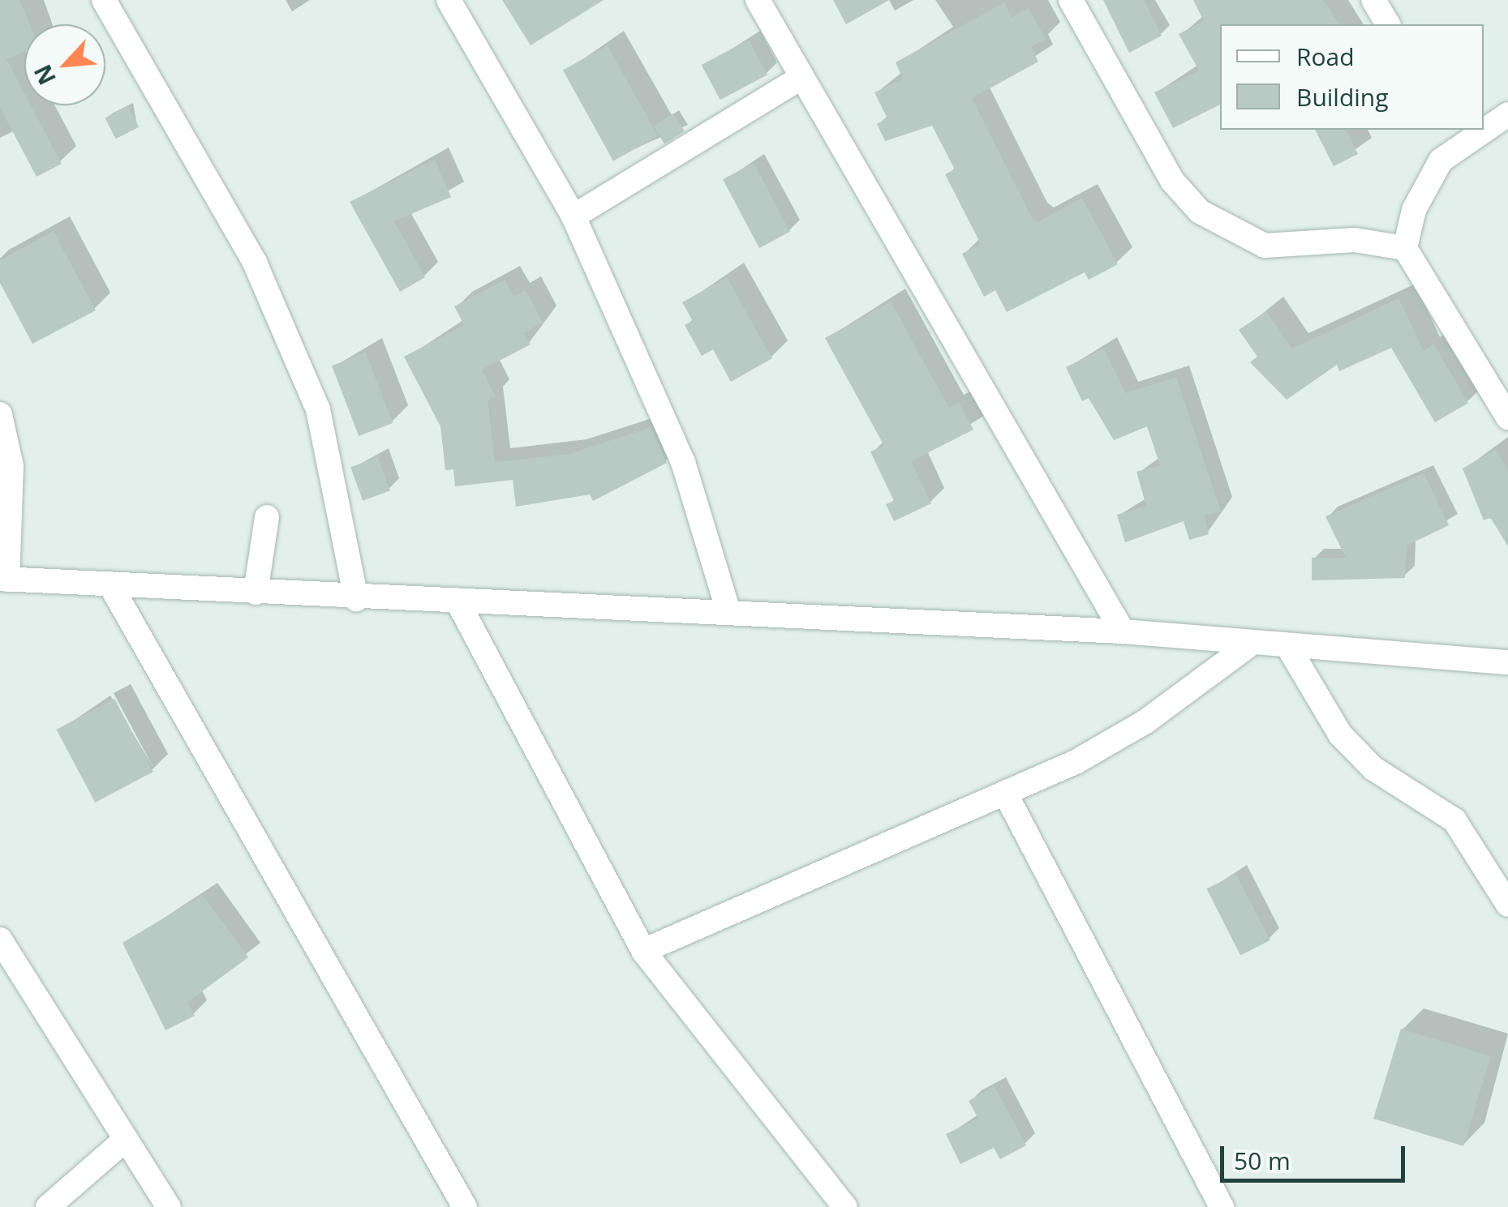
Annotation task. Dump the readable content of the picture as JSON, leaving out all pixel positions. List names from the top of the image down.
{
  "legend": ["Road", "Building"],
  "scale_bar": "50 m",
  "north": "bottom left"
}
